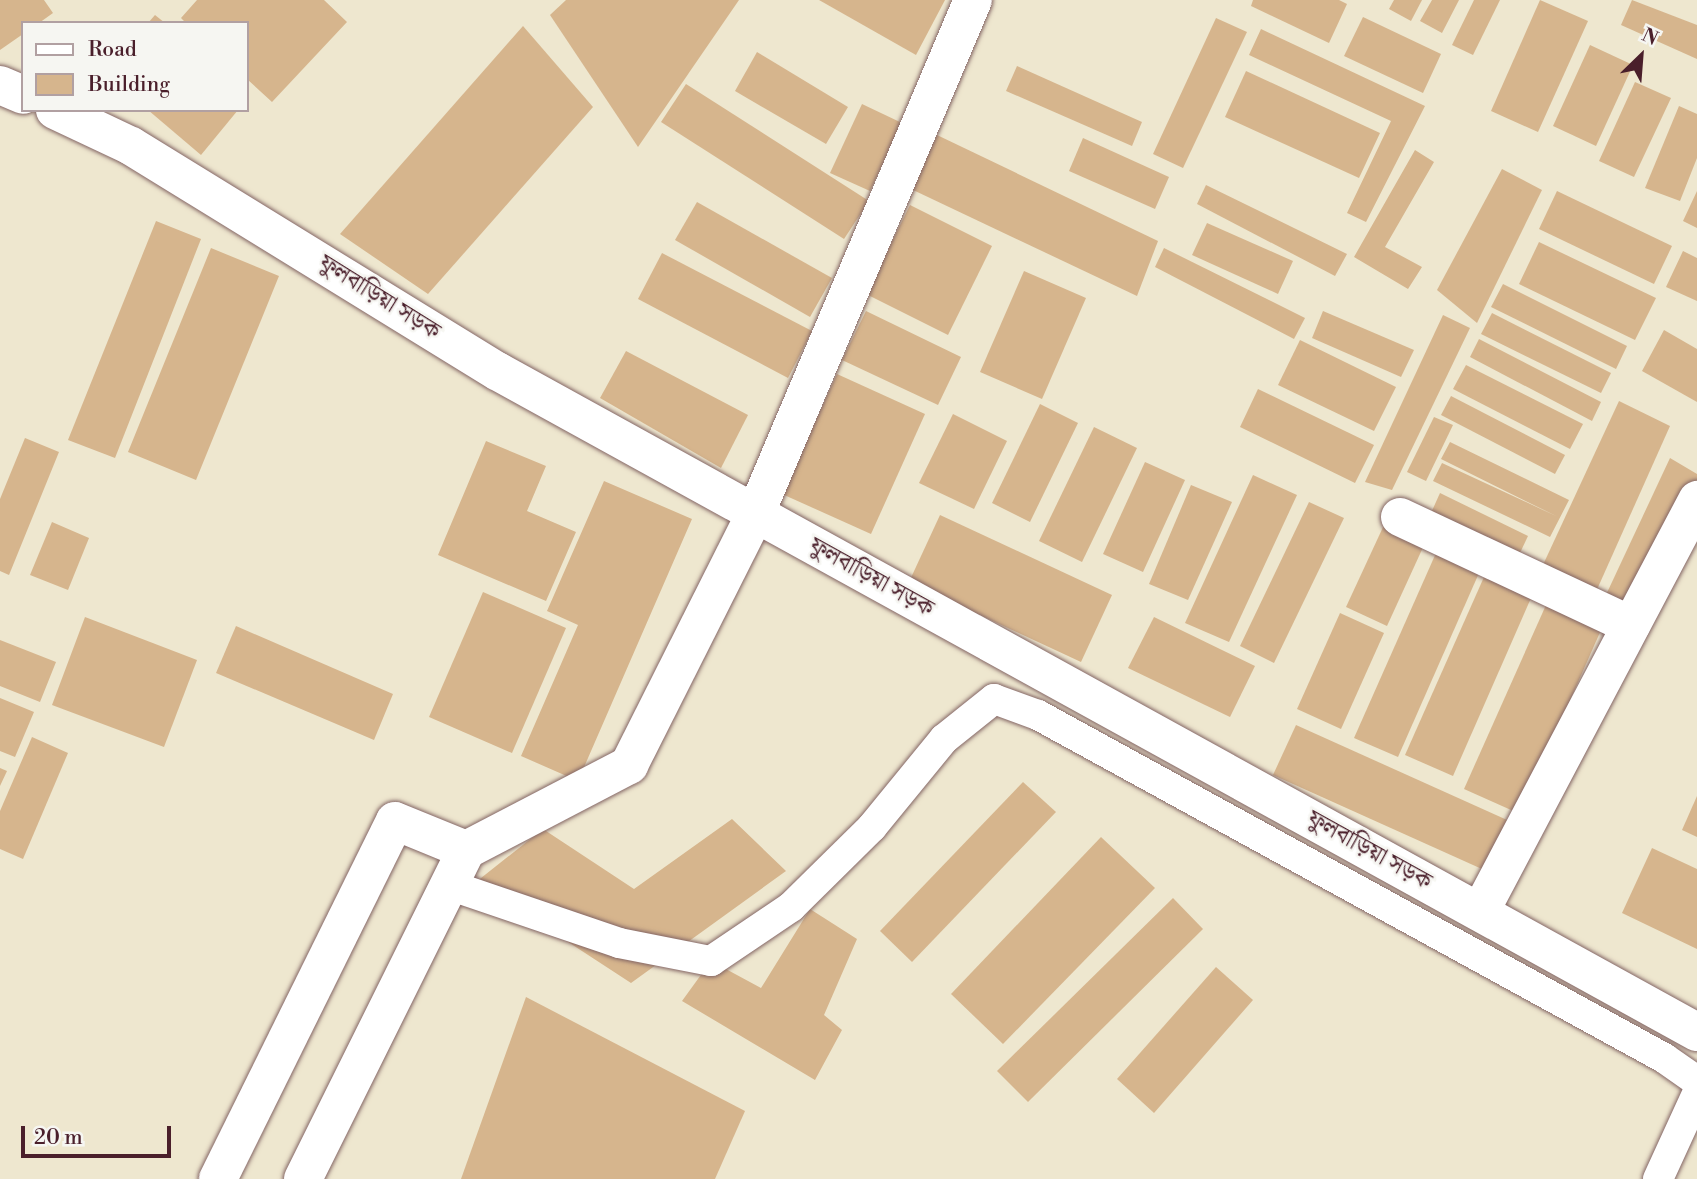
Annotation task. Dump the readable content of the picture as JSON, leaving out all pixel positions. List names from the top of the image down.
{
  "streets": {
    "street": ["ফুলবাড়িয়া সড়ক"]
  },
  "legend": ["Road", "Building"],
  "scale_bar": "20 m",
  "north": "top right"
}
